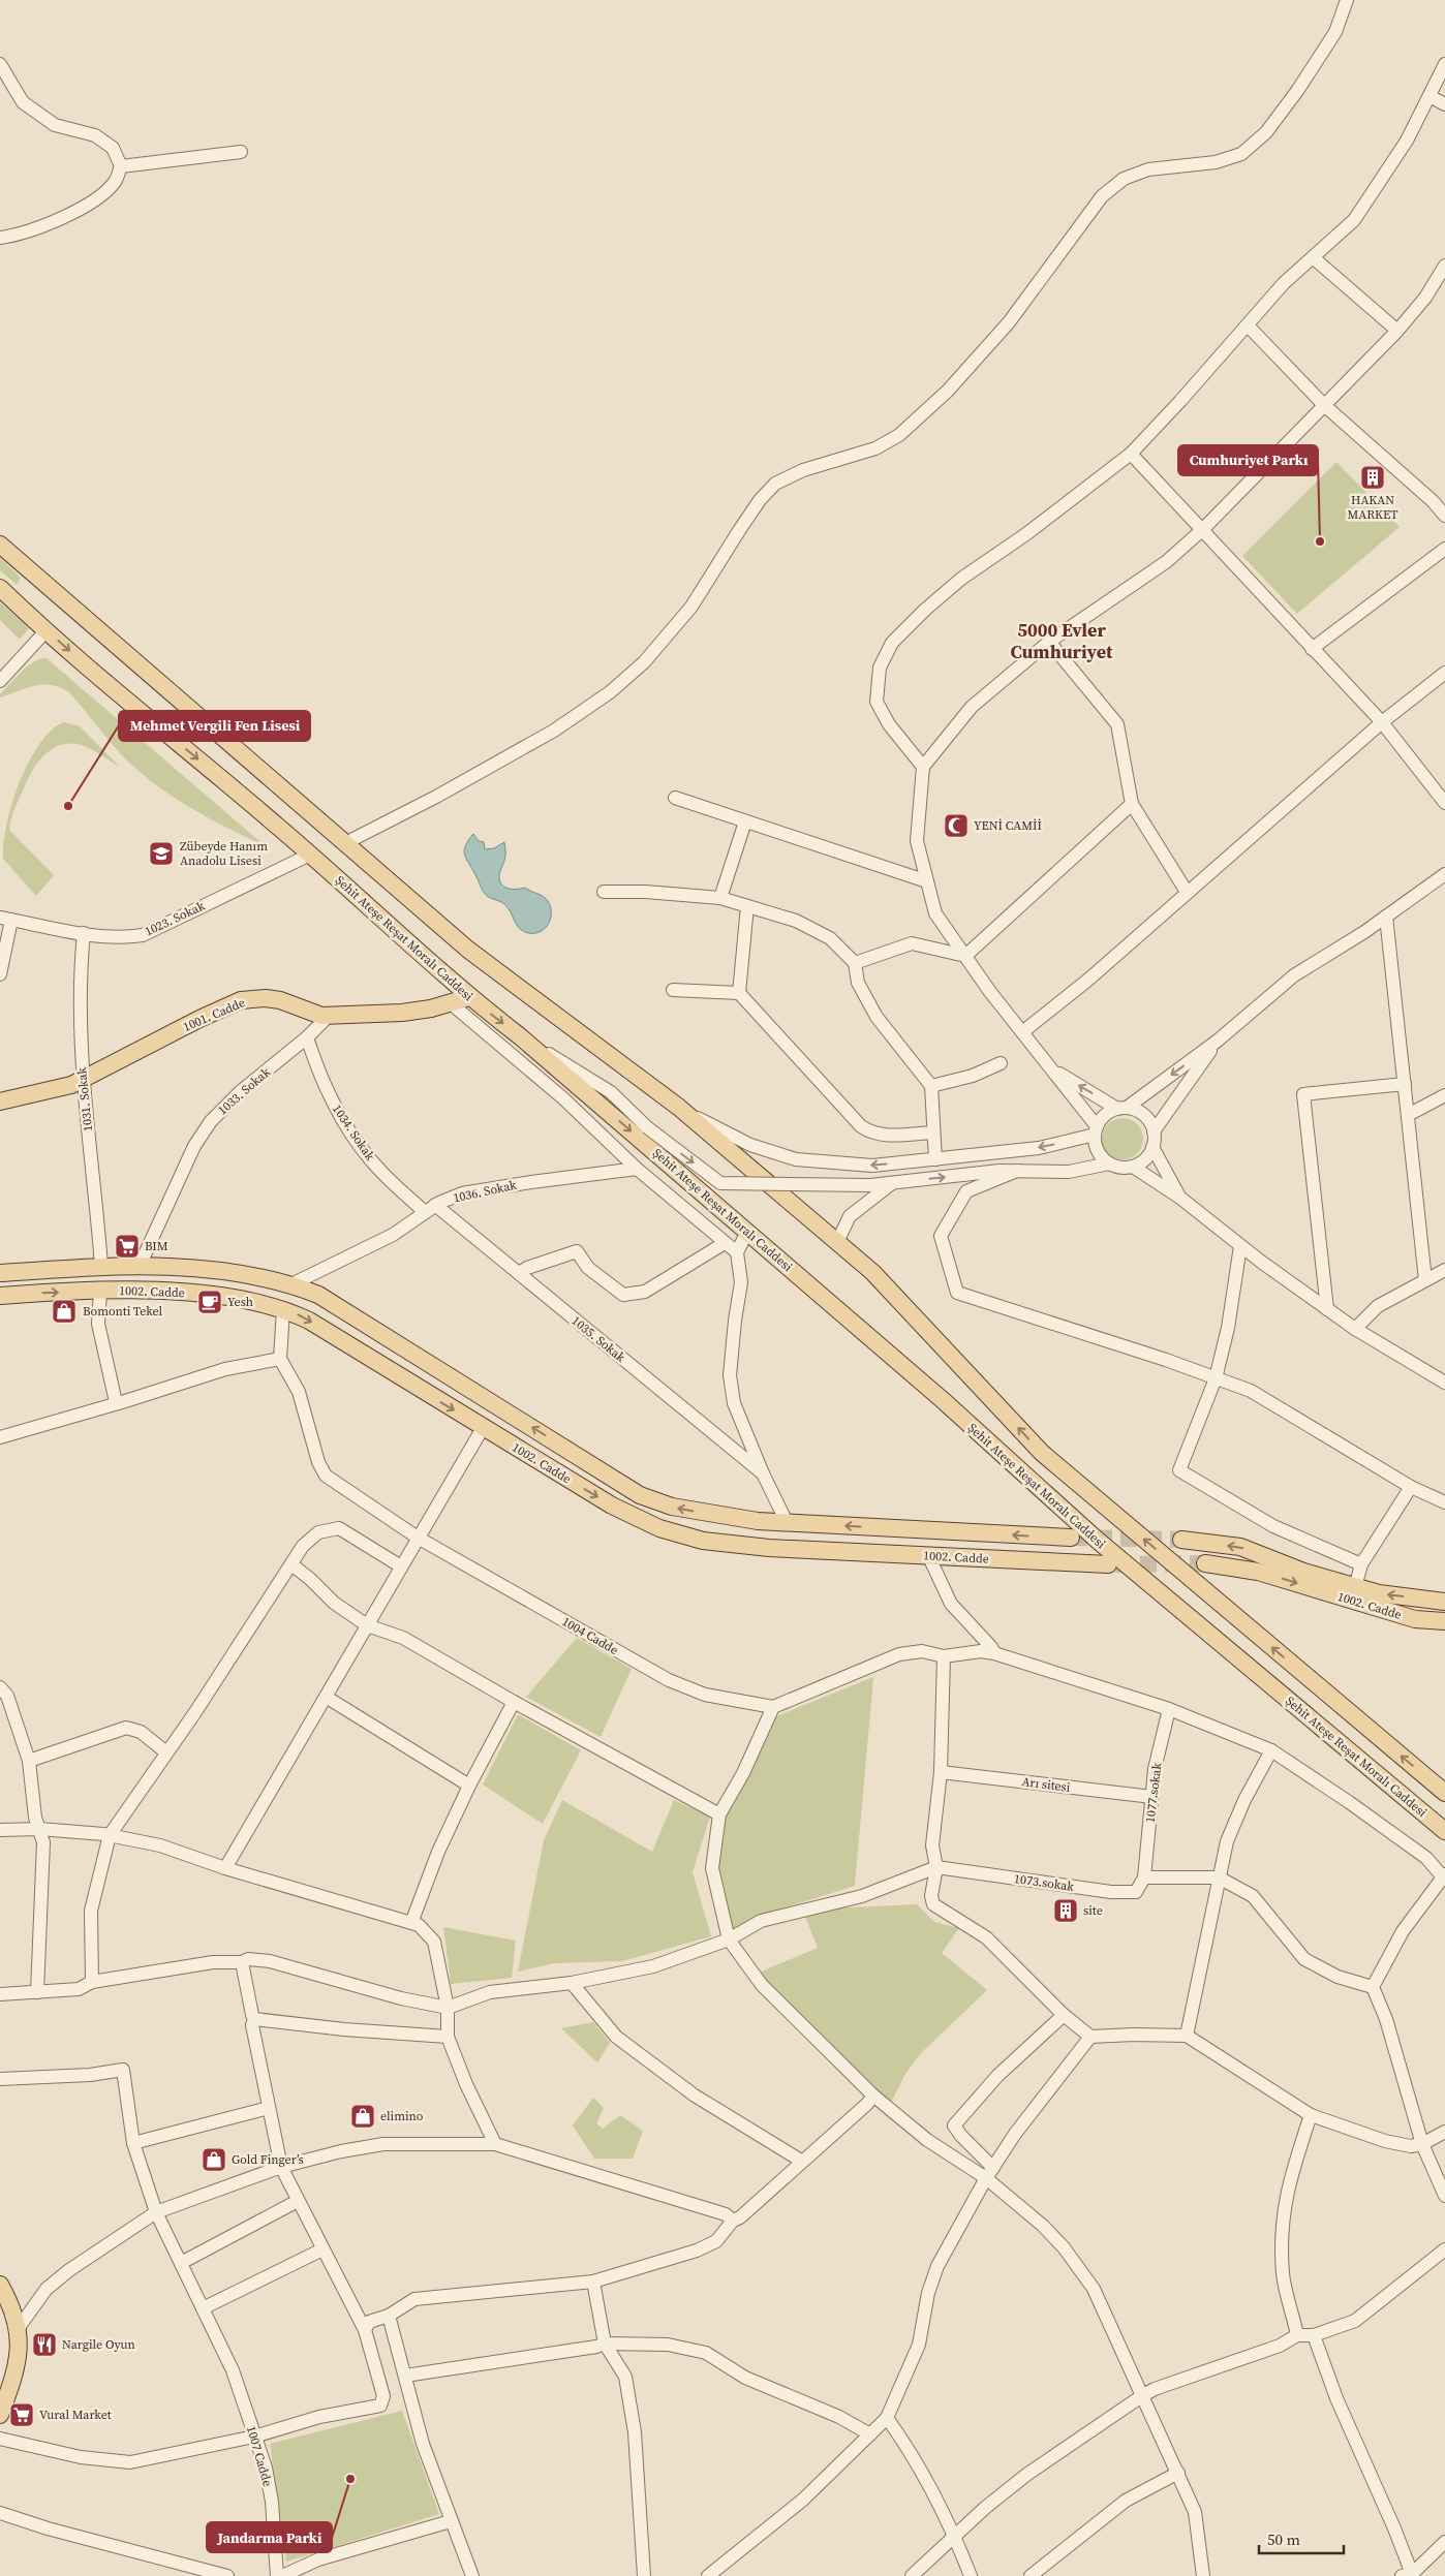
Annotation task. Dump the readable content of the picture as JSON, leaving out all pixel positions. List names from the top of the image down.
{
  "streets": {
    "main road": ["Şehit Ateşe Reşat Moralı Caddesi", "1001. Cadde", "1002. Cadde"],
    "street": [
      "1023. Sokak",
      "1033. Sokak",
      "1031. Sokak",
      "1034. Sokak",
      "1036. Sokak",
      "1035. Sokak",
      "1004 Cadde",
      "Arı sitesi",
      "1077.sokak",
      "1073.sokak",
      "1007 Cadde"
    ]
  },
  "crossings": [
    ["1023. Sokak", "Şehit Ateşe Reşat Moralı Caddesi"],
    ["1023. Sokak", "1031. Sokak"],
    ["Şehit Ateşe Reşat Moralı Caddesi", "1001. Cadde"],
    ["1001. Cadde", "1033. Sokak"],
    ["1001. Cadde", "1031. Sokak"],
    ["1033. Sokak", "1034. Sokak"],
    ["1033. Sokak", "1002. Cadde"],
    ["1031. Sokak", "1002. Cadde"],
    ["1034. Sokak", "1036. Sokak"],
    ["1034. Sokak", "1035. Sokak"],
    ["1036. Sokak", "1002. Cadde"],
    ["1036. Sokak", "1035. Sokak"],
    ["Arı sitesi", "1077.sokak"],
    ["1077.sokak", "1073.sokak"]
  ],
  "districts": ["5000 Evler Cumhuriyet"],
  "places": {
    "building": ["HAKAN MARKET", "site"],
    "other": ["Cumhuriyet Parkı", "Mehmet Vergili Fen Lisesi", "Jandarma Parki"],
    "mosque": ["YENİ CAMİİ"],
    "school or university": ["Zübeyde Hanım Anadolu Lisesi"],
    "supermarket": ["BIM", "Vural Market"],
    "cafe": ["Yesh"],
    "shop": ["Bomonti Tekel", "elimino", "Gold Finger’s"],
    "restaurant": ["Nargile Oyun"]
  },
  "scale_bar": "50 m"
}
